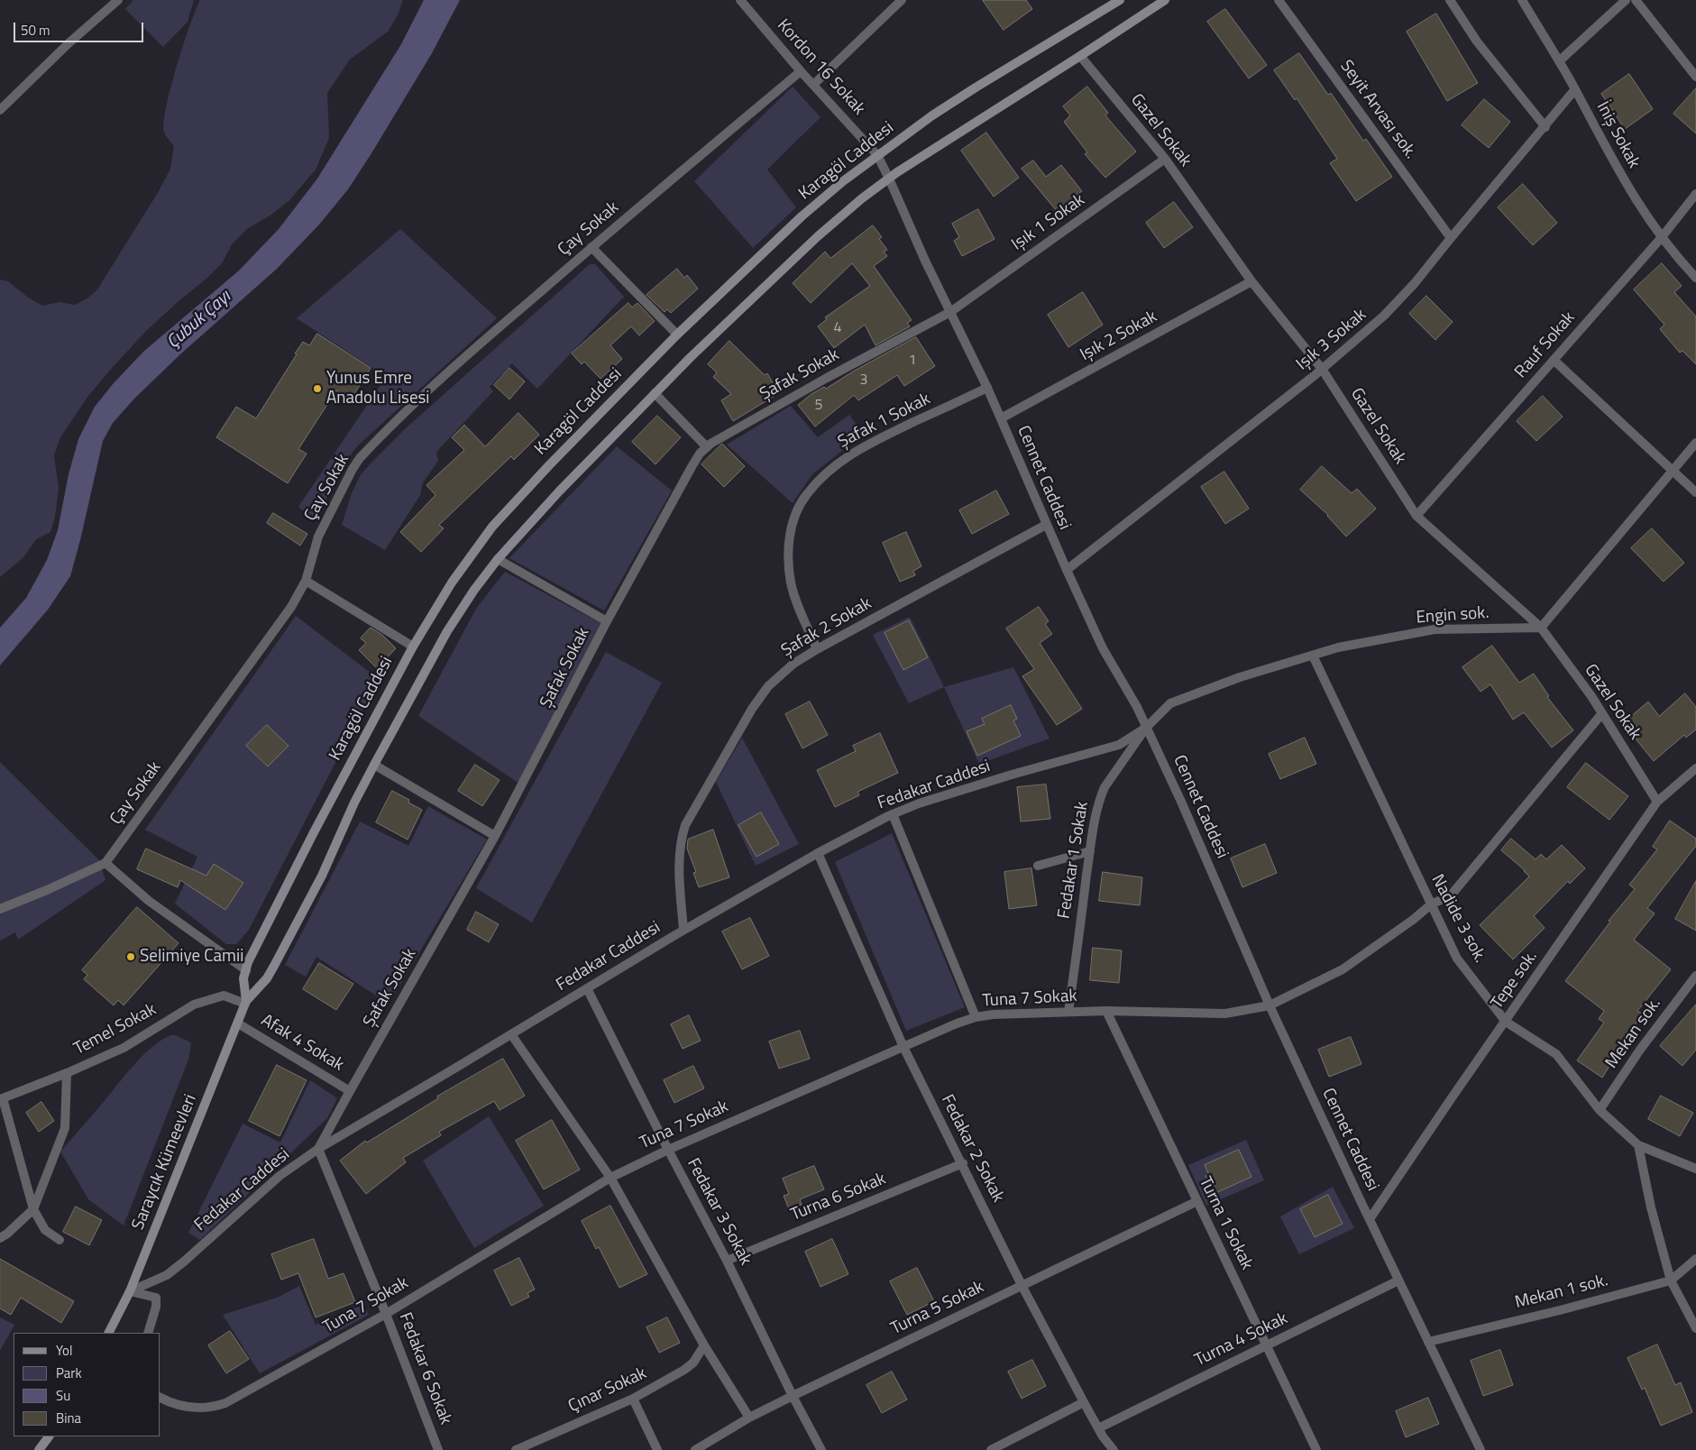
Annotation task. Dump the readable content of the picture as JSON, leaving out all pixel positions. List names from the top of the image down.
{
  "streets": {
    "main road": ["Karagöl Caddesi", "Saraycık Kümeevleri"],
    "street": [
      "Kordon 16 Sokak",
      "Seyit Arvası sok.",
      "Gazel Sokak",
      "İniş Sokak",
      "Işık 1 Sokak",
      "Çay Sokak",
      "Işık 2 Sokak",
      "Işık 3 Sokak",
      "Rauf Sokak",
      "Şafak Sokak",
      "Şafak 1 Sokak",
      "Cennet Caddesi",
      "Engin sok.",
      "Şafak 2 Sokak",
      "Fedakar Caddesi",
      "Fedakar 1 Sokak",
      "Nadide 3 sok.",
      "Tepe sok.",
      "Tuna 7 Sokak",
      "Temel Sokak",
      "Mekan sok.",
      "Afak 4 Sokak",
      "Fedakar 2 Sokak",
      "Turna 6 Sokak",
      "Fedakar 3 Sokak",
      "Turna 1 Sokak",
      "Mekan 1 sok.",
      "Turna 5 Sokak",
      "Turna 4 Sokak",
      "Fedakar 6 Sokak",
      "Çınar Sokak"
    ]
  },
  "crossings": [
    ["Kordon 16 Sokak", "Karagöl Caddesi"],
    ["Kordon 16 Sokak", "Çay Sokak"],
    ["Kordon 16 Sokak", "Cennet Caddesi"],
    ["Seyit Arvası sok.", "Işık 3 Sokak"],
    ["Gazel Sokak", "Işık 1 Sokak"],
    ["Gazel Sokak", "Işık 2 Sokak"],
    ["Gazel Sokak", "Işık 3 Sokak"],
    ["Gazel Sokak", "Rauf Sokak"],
    ["Gazel Sokak", "Engin sok."],
    ["Gazel Sokak", "Tepe sok."],
    ["Gazel Sokak", "Tuna 7 Sokak"],
    ["İniş Sokak", "Işık 3 Sokak"],
    ["İniş Sokak", "Rauf Sokak"],
    ["Karagöl Caddesi", "Temel Sokak"],
    ["Karagöl Caddesi", "Saraycık Kümeevleri"],
    ["Işık 1 Sokak", "Şafak Sokak"],
    ["Işık 1 Sokak", "Cennet Caddesi"],
    ["Işık 2 Sokak", "Cennet Caddesi"],
    ["Işık 3 Sokak", "Cennet Caddesi"],
    ["Şafak Sokak", "Cennet Caddesi"],
    ["Şafak Sokak", "Fedakar Caddesi"],
    ["Şafak Sokak", "Afak 4 Sokak"],
    ["Şafak Sokak", "Fedakar 6 Sokak"],
    ["Şafak 1 Sokak", "Cennet Caddesi"],
    ["Şafak 1 Sokak", "Şafak 2 Sokak"],
    ["Cennet Caddesi", "Engin sok."],
    ["Cennet Caddesi", "Şafak 2 Sokak"],
    ["Cennet Caddesi", "Fedakar Caddesi"],
    ["Cennet Caddesi", "Fedakar 1 Sokak"],
    ["Cennet Caddesi", "Tepe sok."],
    ["Cennet Caddesi", "Tuna 7 Sokak"],
    ["Cennet Caddesi", "Mekan 1 sok."],
    ["Cennet Caddesi", "Turna 4 Sokak"],
    ["Engin sok.", "Fedakar Caddesi"],
    ["Engin sok.", "Fedakar 1 Sokak"],
    ["Engin sok.", "Nadide 3 sok."],
    ["Şafak 2 Sokak", "Fedakar Caddesi"],
    ["Fedakar Caddesi", "Fedakar 1 Sokak"],
    ["Fedakar Caddesi", "Fedakar 2 Sokak"],
    ["Fedakar Caddesi", "Saraycık Kümeevleri"],
    ["Fedakar Caddesi", "Fedakar 3 Sokak"],
    ["Fedakar Caddesi", "Fedakar 6 Sokak"],
    ["Fedakar 1 Sokak", "Tuna 7 Sokak"],
    ["Nadide 3 sok.", "Tepe sok."],
    ["Nadide 3 sok.", "Tuna 7 Sokak"],
    ["Nadide 3 sok.", "Mekan sok."],
    ["Tuna 7 Sokak", "Fedakar 2 Sokak"],
    ["Tuna 7 Sokak", "Fedakar 3 Sokak"],
    ["Tuna 7 Sokak", "Turna 1 Sokak"],
    ["Tuna 7 Sokak", "Fedakar 6 Sokak"],
    ["Temel Sokak", "Saraycık Kümeevleri"],
    ["Afak 4 Sokak", "Saraycık Kümeevleri"],
    ["Fedakar 2 Sokak", "Turna 6 Sokak"],
    ["Fedakar 2 Sokak", "Turna 5 Sokak"],
    ["Fedakar 2 Sokak", "Turna 4 Sokak"],
    ["Turna 6 Sokak", "Fedakar 3 Sokak"],
    ["Fedakar 3 Sokak", "Turna 5 Sokak"],
    ["Turna 1 Sokak", "Turna 5 Sokak"],
    ["Turna 1 Sokak", "Turna 4 Sokak"]
  ],
  "water": ["Çubuk Çayı"],
  "places": ["Yunus Emre Anadolu Lisesi", "Selimiye Camii"],
  "house_numbers": [
    "4",
    "1",
    "3",
    "5"
  ],
  "legend": [
    "Yol",
    "Park",
    "Su",
    "Bina"
  ],
  "scale_bar": "50 m"
}
